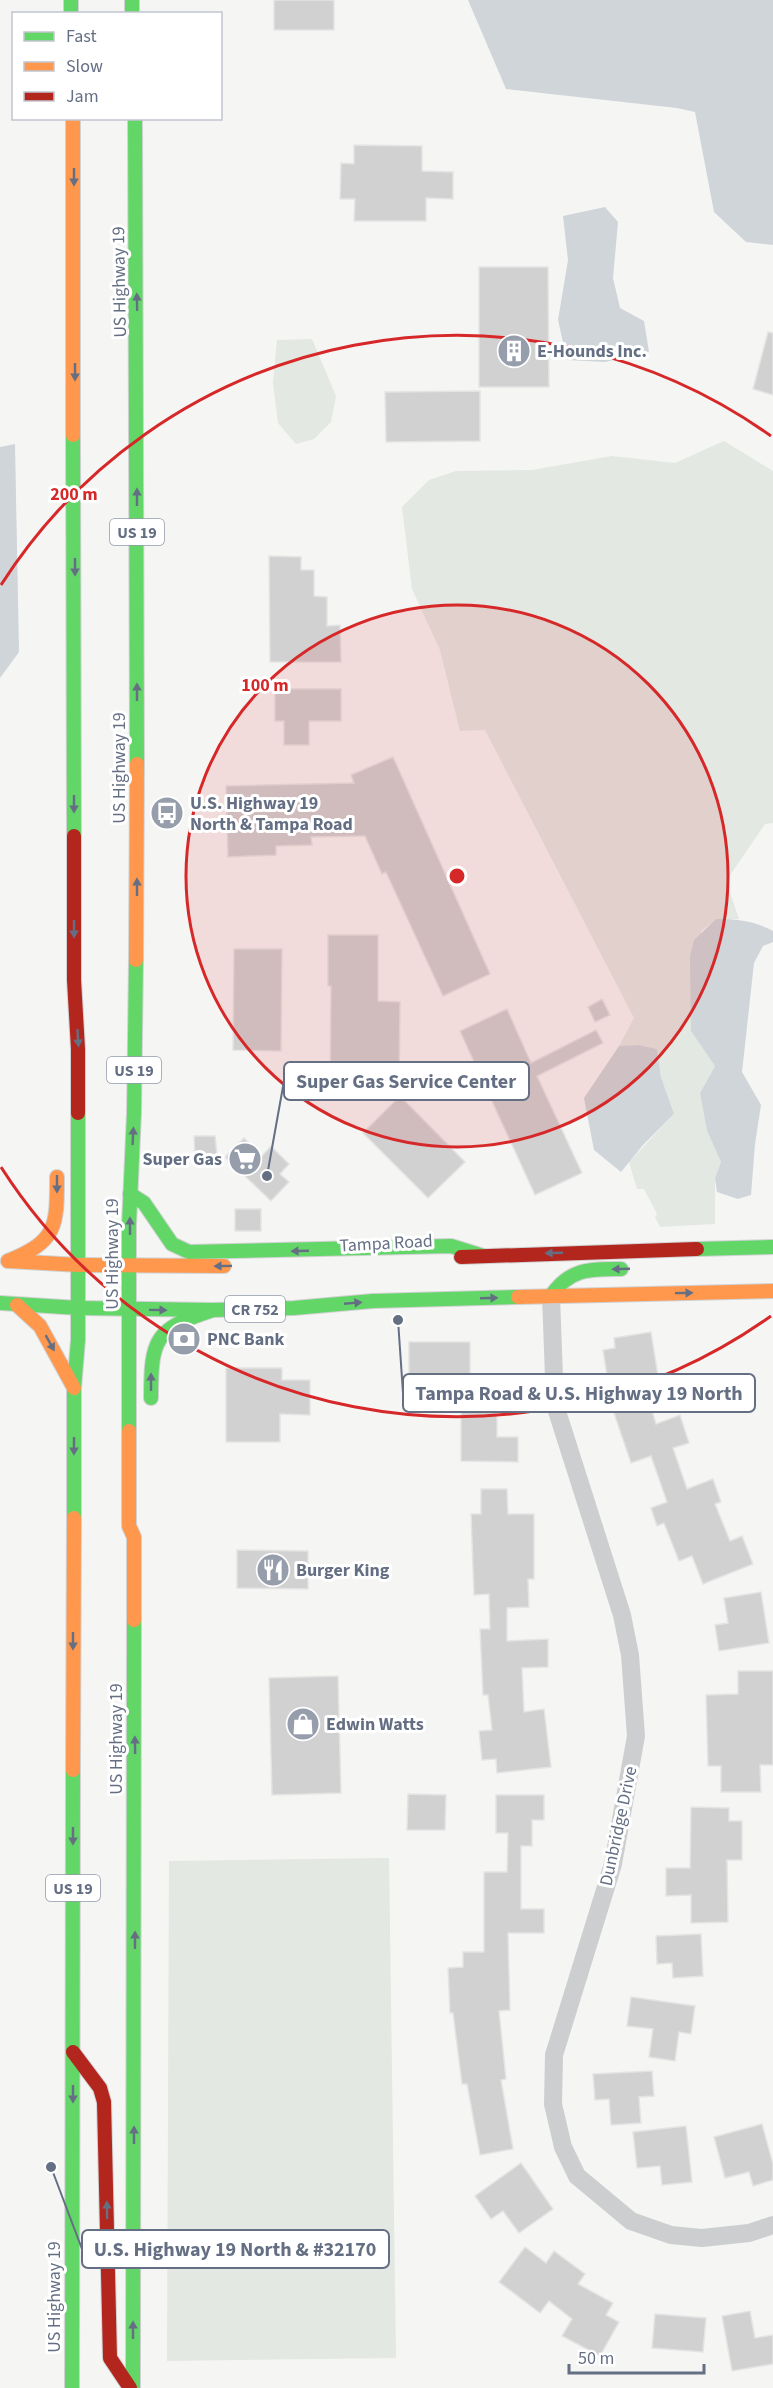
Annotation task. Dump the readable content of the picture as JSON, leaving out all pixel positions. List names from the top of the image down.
{
  "streets": {
    "main road": [
      "US Highway 19",
      "US 19",
      "Tampa Road",
      "CR 752"
    ],
    "street": ["Dunbridge Drive"]
  },
  "crossings": [
    ["US Highway 19", "CR 752"],
    ["CR 752", "Dunbridge Drive"]
  ],
  "places": {
    "building": ["E-Hounds Inc."],
    "bus stop": ["U.S. Highway 19 North & Tampa Road"],
    "supermarket": ["Super Gas"],
    "other": ["Super Gas Service Center", "Tampa Road & U.S. Highway 19 North", "U.S. Highway 19 North & #32170"],
    "bank": ["PNC Bank"],
    "restaurant": ["Burger King"],
    "shop": ["Edwin Watts"]
  },
  "legend": ["Fast", "Slow", "Jam"],
  "scale_bar": "50 m",
  "rings": ["200 m", "100 m"]
}
